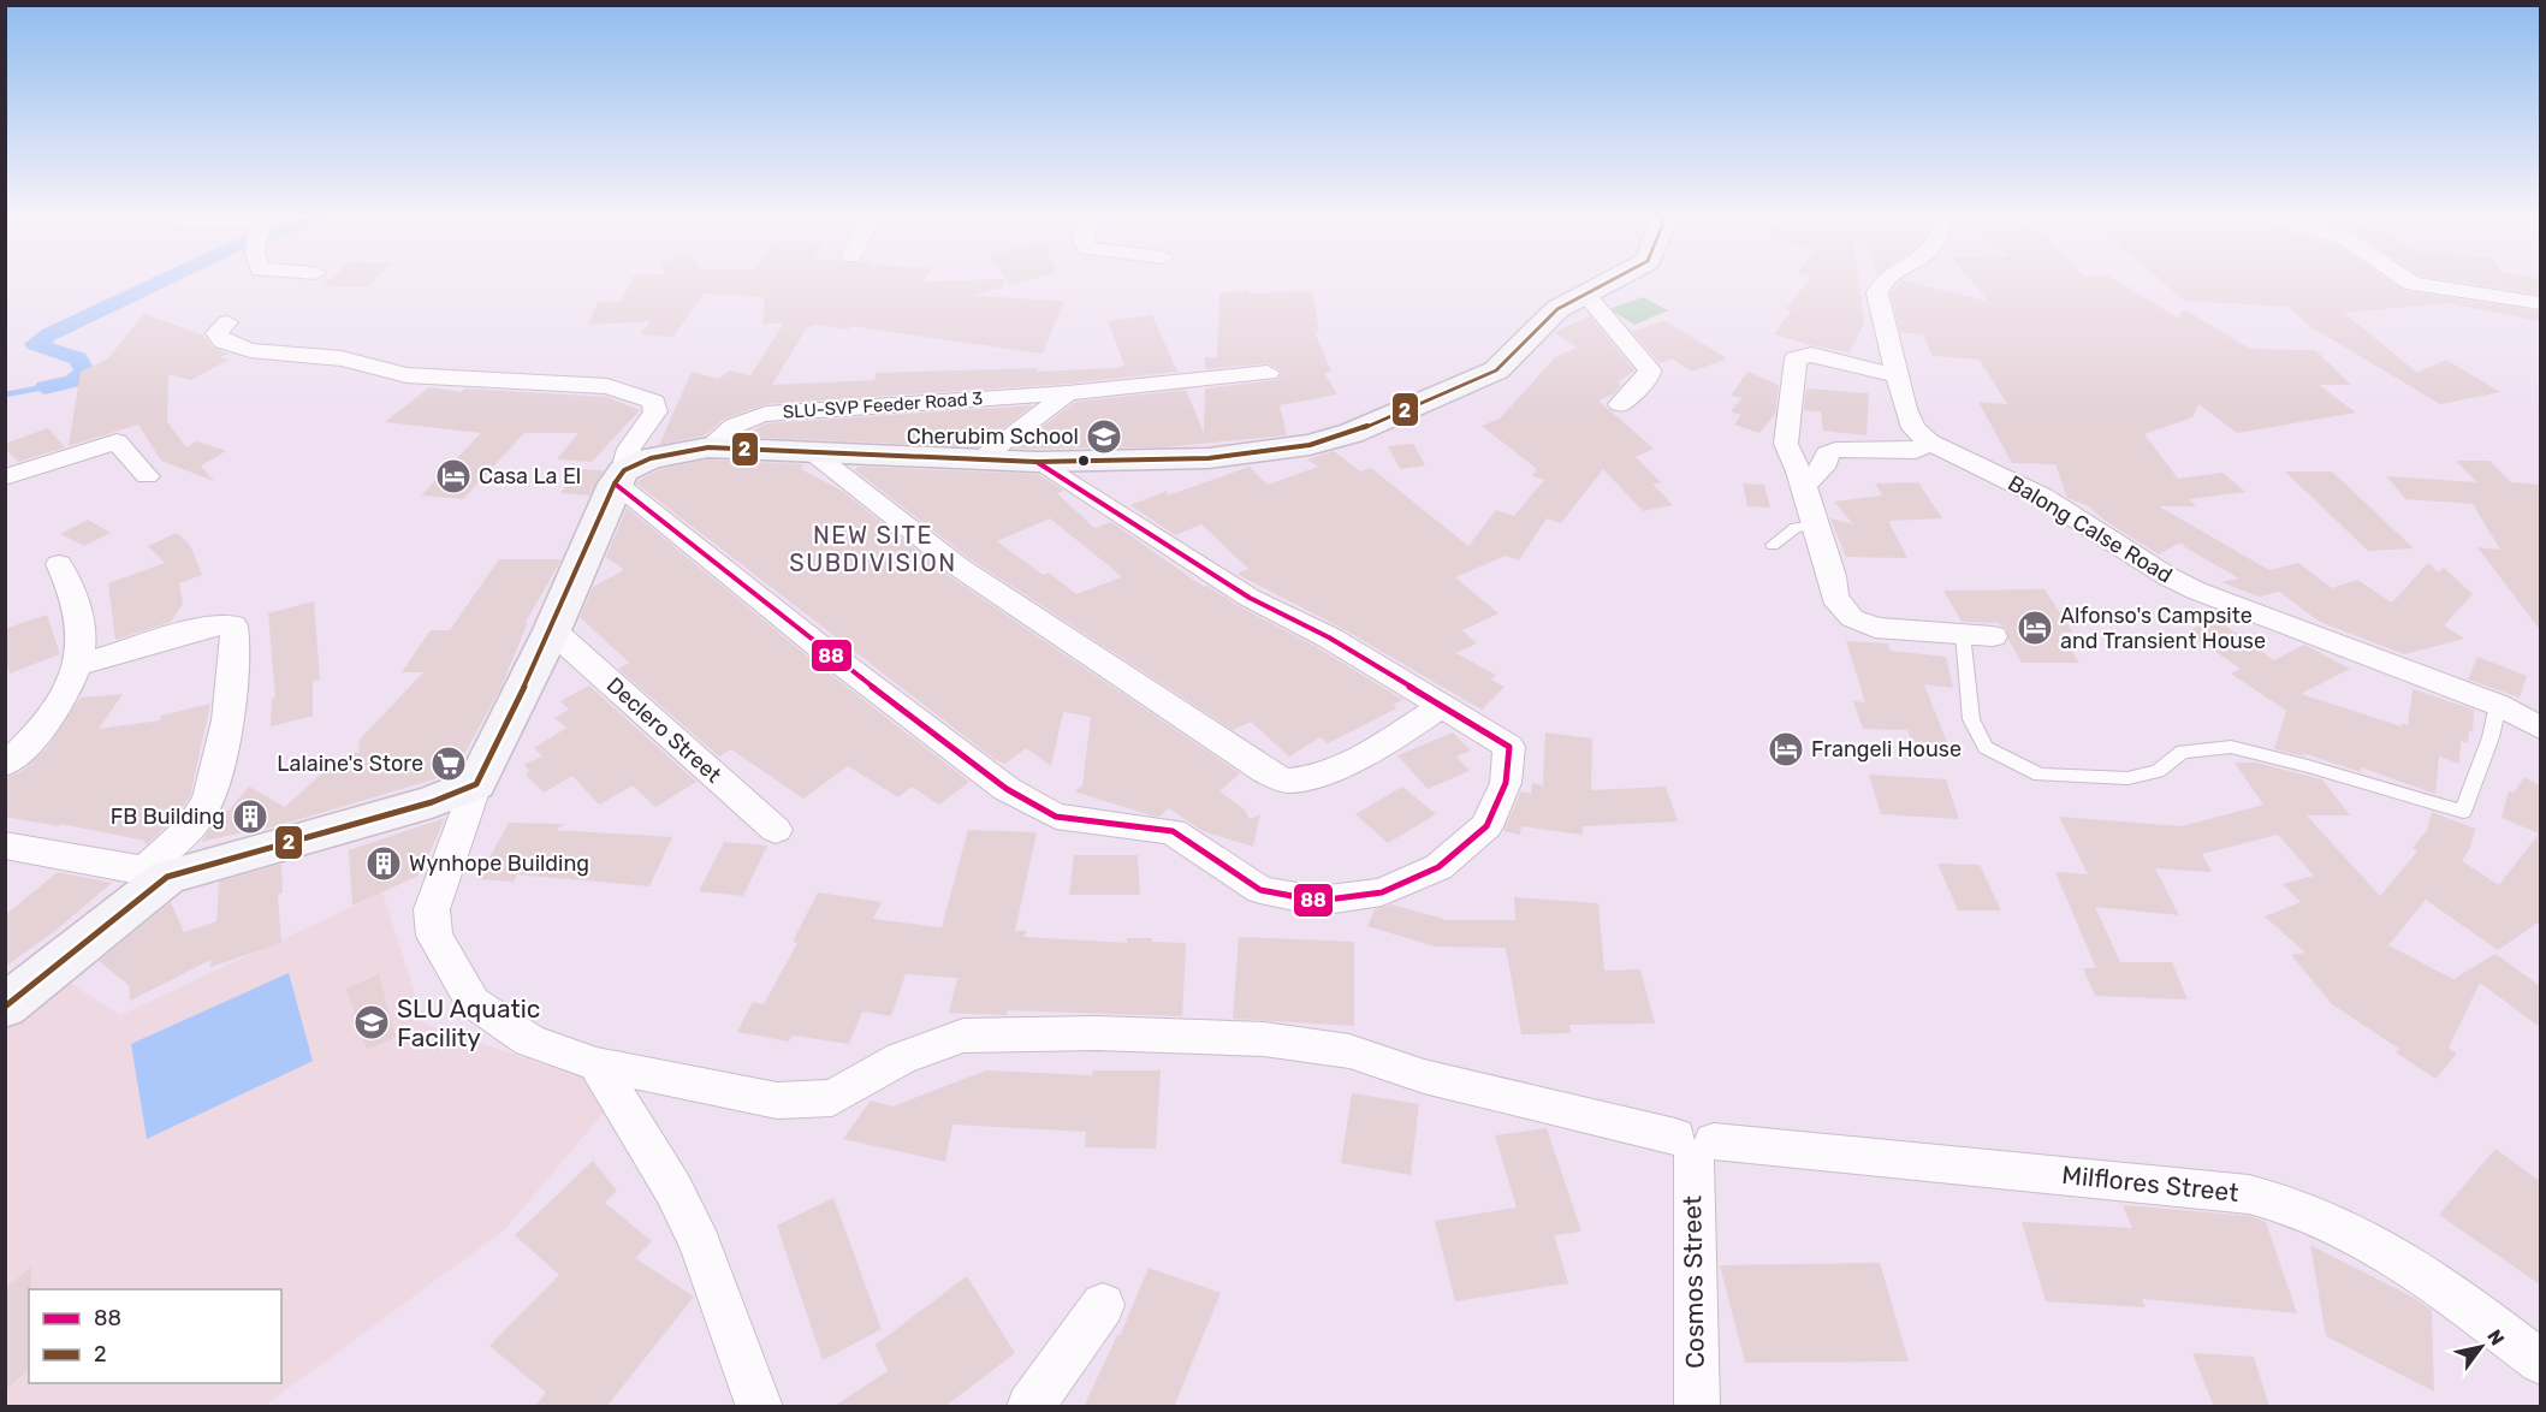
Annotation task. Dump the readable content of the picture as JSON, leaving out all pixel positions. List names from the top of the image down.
{
  "streets": {
    "street": [
      "SLU-SVP Feeder Road 3",
      "Balong Calse Road",
      "Declero Street",
      "Milflores Street",
      "Cosmos Street"
    ]
  },
  "crossings": [
    ["Milflores Street", "Cosmos Street"]
  ],
  "districts": ["NEW SITE SUBDIVISION"],
  "places": {
    "school or university": ["Cherubim School", "SLU Aquatic Facility"],
    "hotel": ["Casa La El", "Alfonso's Campsite and Transient House", "Frangeli House"],
    "supermarket": ["Lalaine's Store"],
    "building": ["FB Building", "Wynhope Building"]
  },
  "lines": ["transit line 2", "transit line 88"],
  "legend": ["88", "2"],
  "north": "top right"
}
